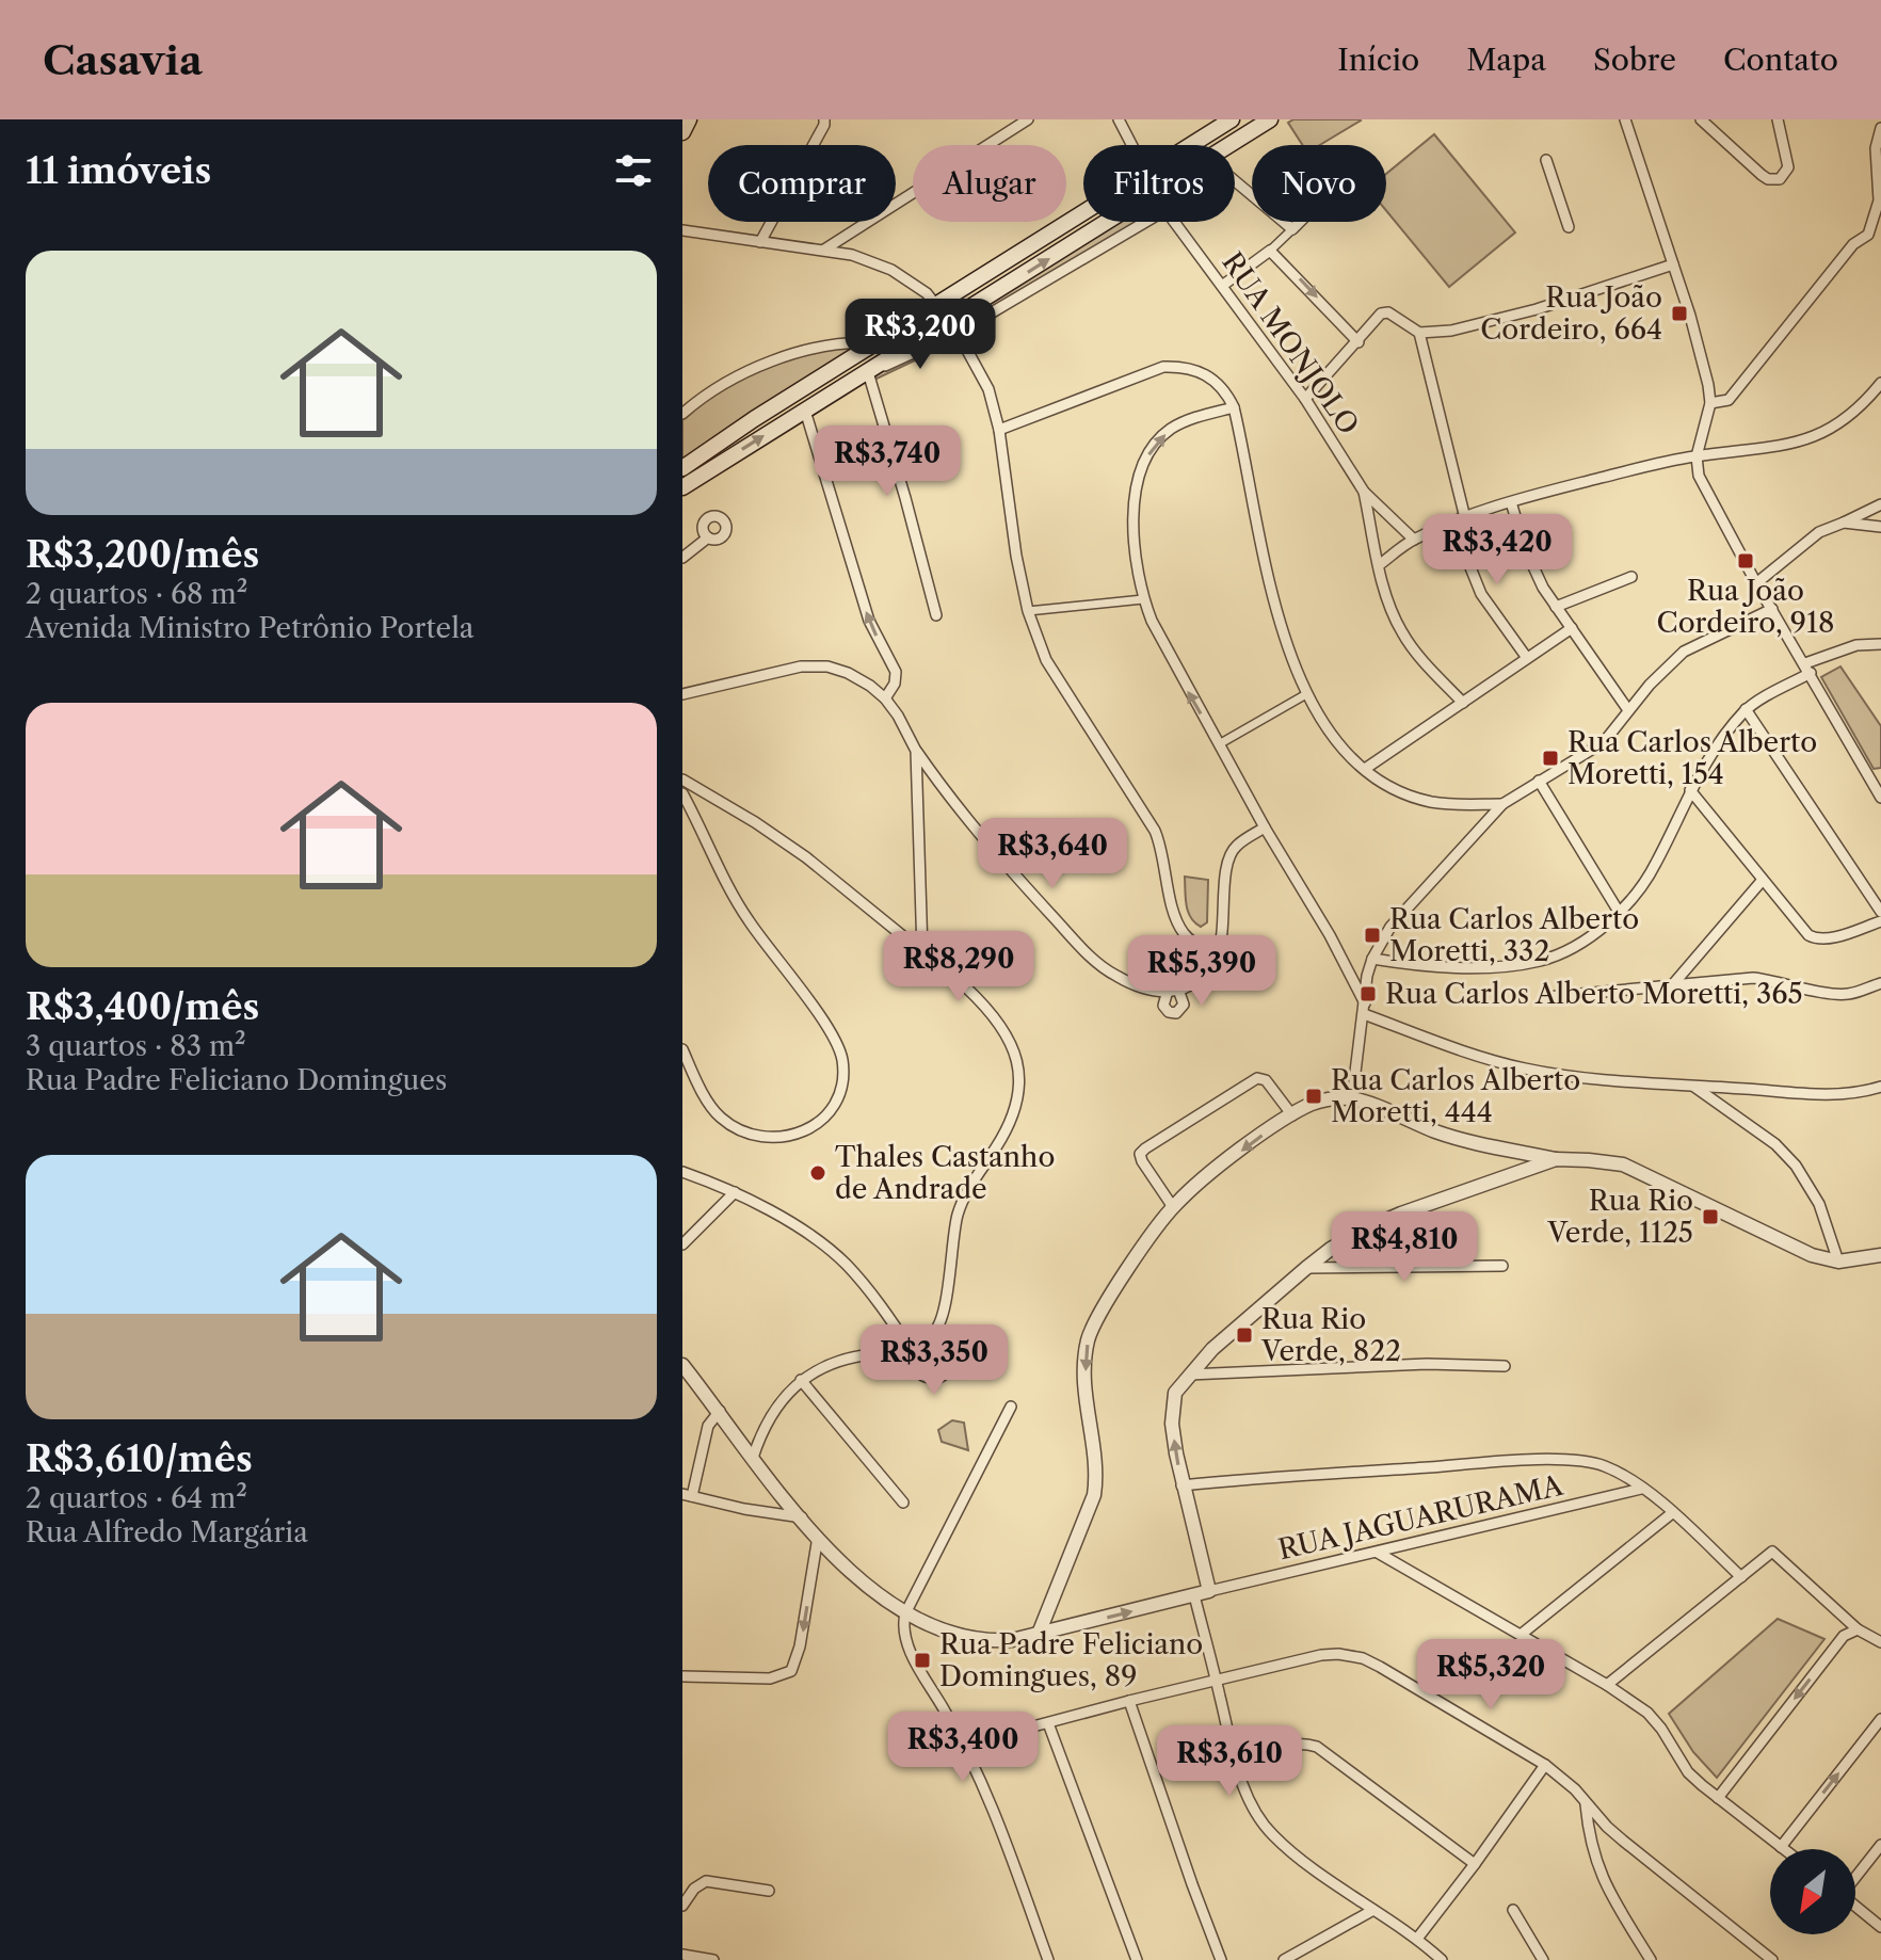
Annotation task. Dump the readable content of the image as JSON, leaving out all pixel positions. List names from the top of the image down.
{
  "streets": {
    "street": ["RUA MONJOLO", "RUA JAGUARURAMA"]
  },
  "places": {
    "transit": [
      "Rua João Cordeiro, 664",
      "Rua João Cordeiro, 918",
      "Rua Carlos Alberto Moretti, 154",
      "Rua Carlos Alberto Moretti, 332",
      "Rua Carlos Alberto Moretti, 365",
      "Rua Carlos Alberto Moretti, 444",
      "Rua Rio Verde, 1125",
      "Rua Rio Verde, 822",
      "Rua Padre Feliciano Domingues, 89"
    ],
    "other": ["Thales Castanho de Andrade"]
  },
  "north": "bottom left",
  "page": {
    "header": "Casavia",
    "nav": [
      "Início",
      "Mapa",
      "Sobre",
      "Contato"
    ],
    "heading": "11 imóveis",
    "chip": [
      "Comprar",
      "Alugar",
      "Filtros",
      "Novo"
    ],
    "list": [
      {
        "name": "R$3,200/mês",
        "note": "2 quartos · 68 m² · Avenida Ministro Petrônio Portela"
      },
      {
        "name": "R$3,400/mês",
        "note": "3 quartos · 83 m² · Rua Padre Feliciano Domingues"
      },
      {
        "name": "R$3,610/mês",
        "note": "2 quartos · 64 m² · Rua Alfredo Margária"
      }
    ],
    "price": [
      "R$3,200",
      "R$3,740",
      "R$3,420",
      "R$3,640",
      "R$8,290",
      "R$5,390",
      "R$4,810",
      "R$3,350",
      "R$5,320",
      "R$3,400",
      "R$3,610"
    ]
  }
}
